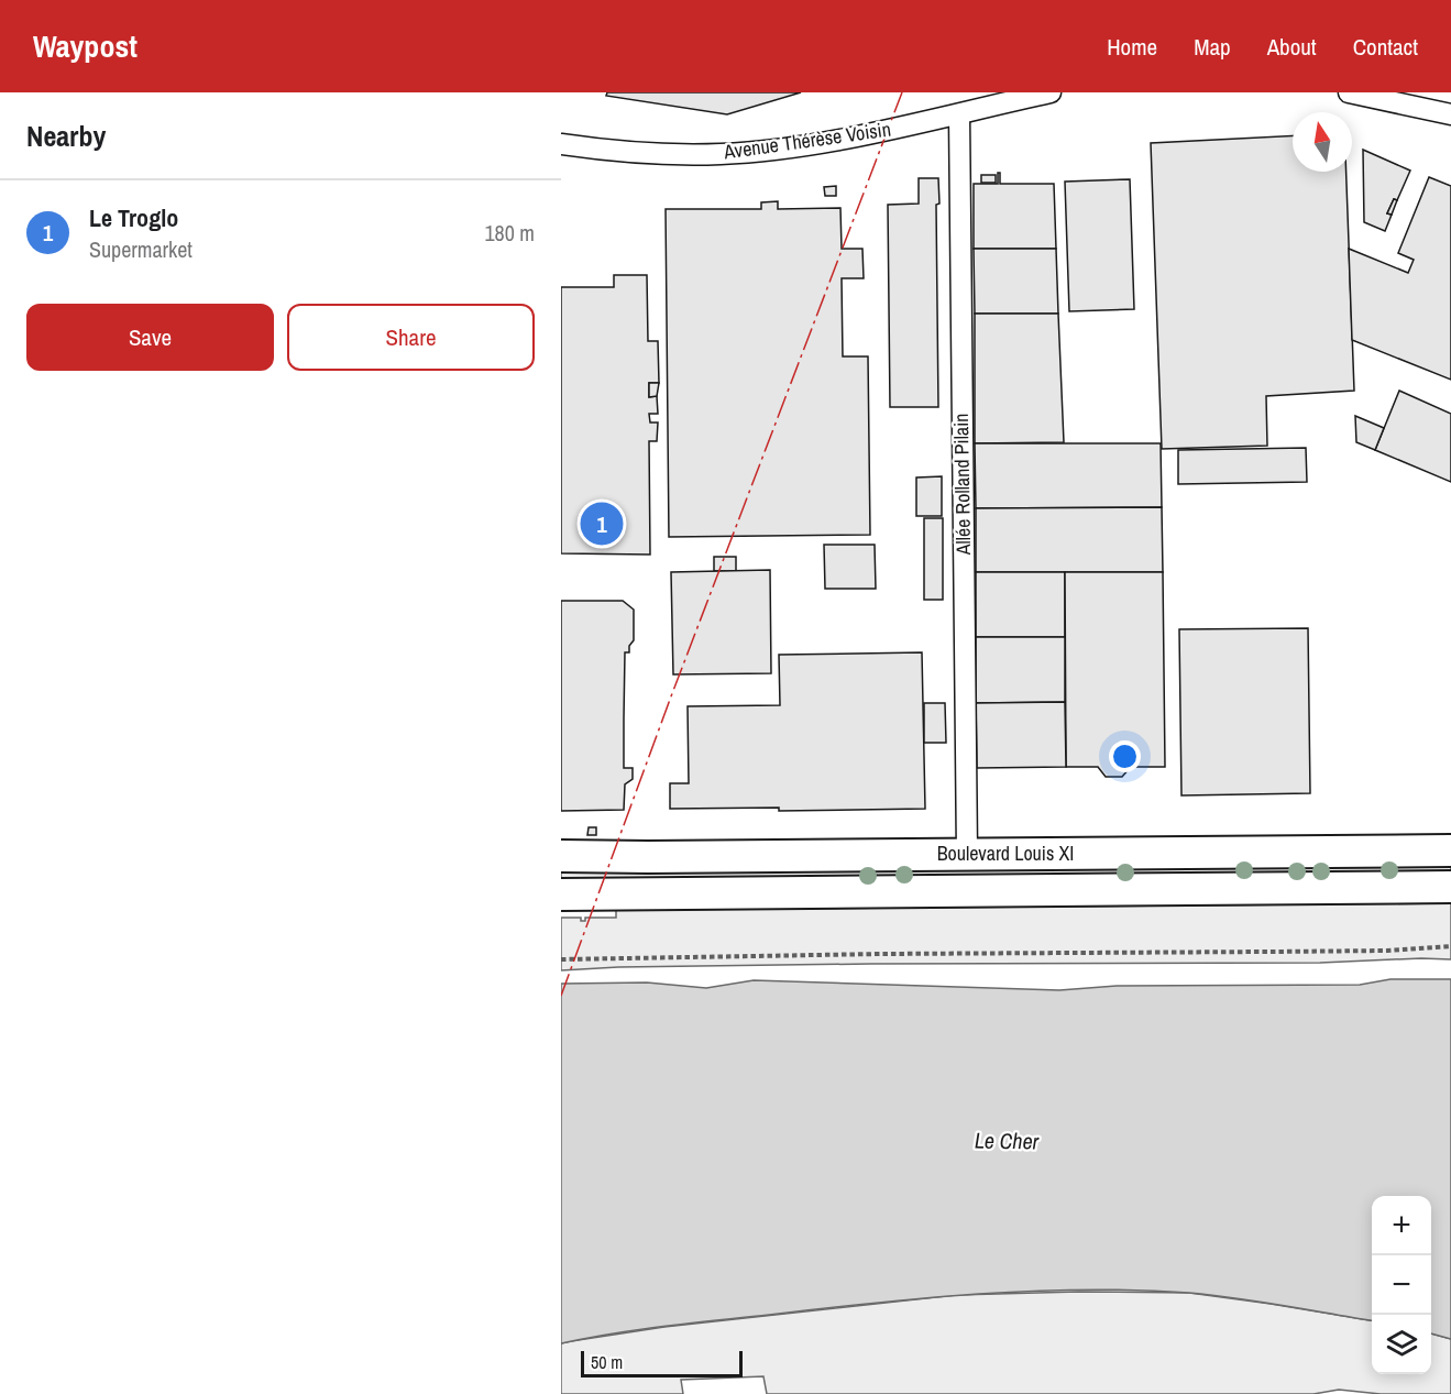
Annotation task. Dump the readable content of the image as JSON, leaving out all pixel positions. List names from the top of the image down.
{
  "streets": {
    "main road": ["Boulevard Louis XI"],
    "street": ["Avenue Thérèse Voisin", "Allée Rolland Pilain"]
  },
  "crossings": [
    ["Avenue Thérèse Voisin", "Allée Rolland Pilain"],
    ["Allée Rolland Pilain", "Boulevard Louis XI"]
  ],
  "water": ["Le Cher"],
  "scale_bar": "50 m",
  "north": "top",
  "page": {
    "header": "Waypost",
    "nav": [
      "Home",
      "Map",
      "About",
      "Contact"
    ],
    "heading": "Nearby",
    "list": [
      {
        "mark": "1",
        "name": "Le Troglo",
        "note": "Supermarket",
        "value": "180 m"
      }
    ],
    "buttons": ["Save", "Share"],
    "pins": "1",
    "map_buttons": ["+", "−"],
    "scale": "50 m"
  }
}
